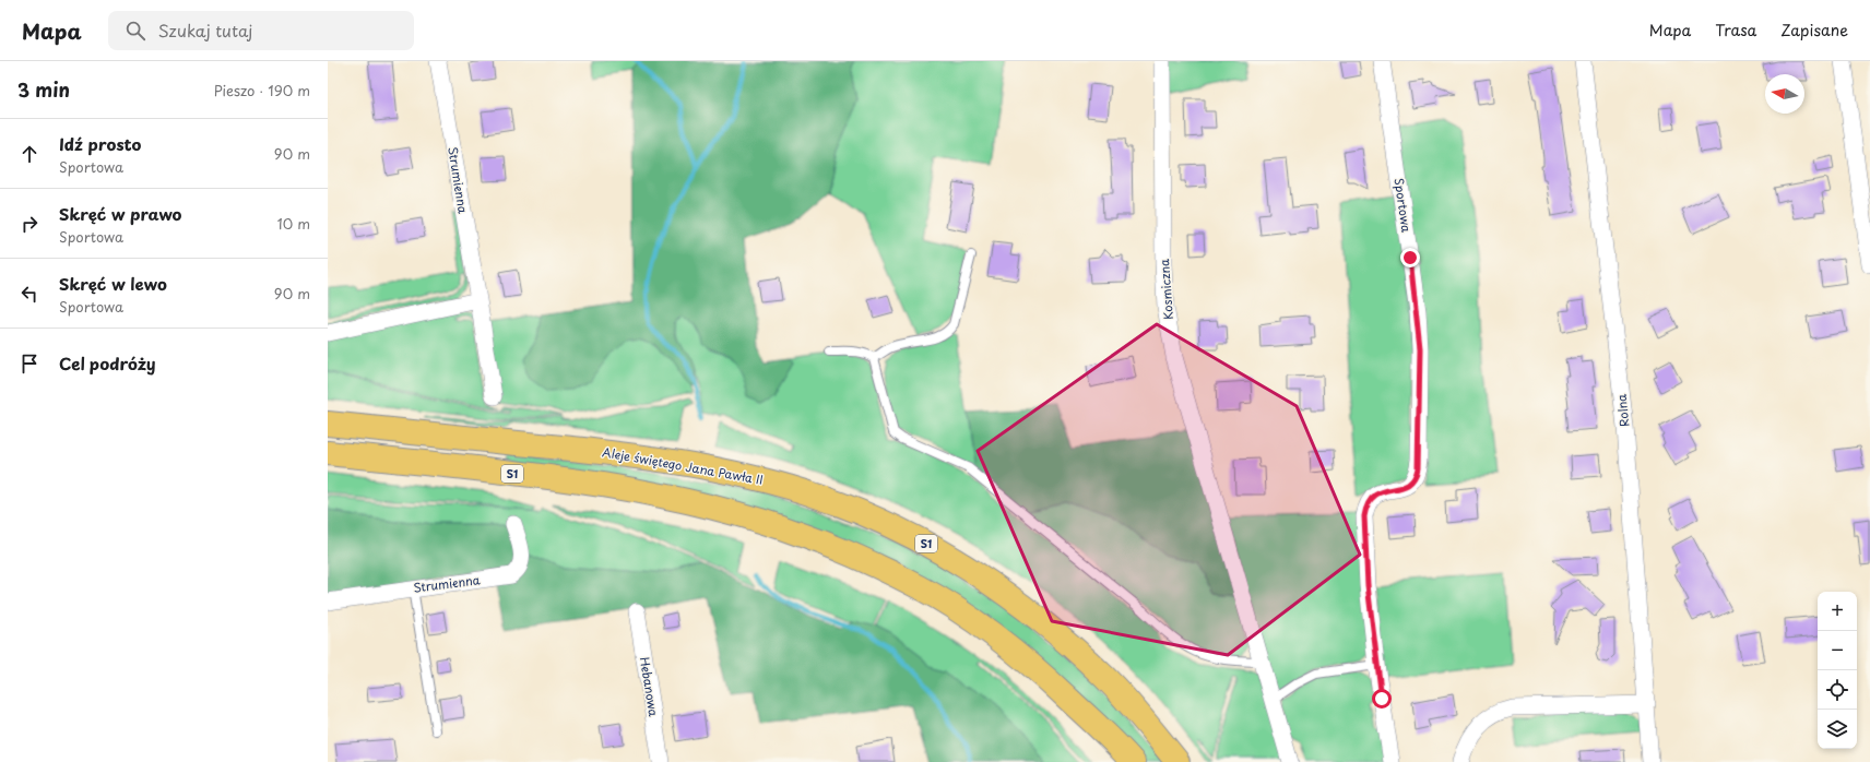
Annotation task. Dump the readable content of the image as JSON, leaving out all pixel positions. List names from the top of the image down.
{
  "streets": {
    "highway": ["Aleje świętego Jana Pawła II", "S1"],
    "street": [
      "Strumienna",
      "Sportowa",
      "Kosmiczna",
      "Rolna",
      "Hebanowa"
    ]
  },
  "north": "left",
  "page": {
    "header": "Mapa",
    "search": "Szukaj tutaj",
    "nav": ["Mapa", "Trasa", "Zapisane"],
    "heading": ["3 min", "Pieszo · 190 m"],
    "list": [
      ["Idź prosto", "Sportowa", "90 m"],
      ["Skręć w prawo", "Sportowa", "10 m"],
      ["Skręć w lewo", "Sportowa", "90 m"],
      "Cel podróży"
    ],
    "map_buttons": ["+", "−"]
  }
}
